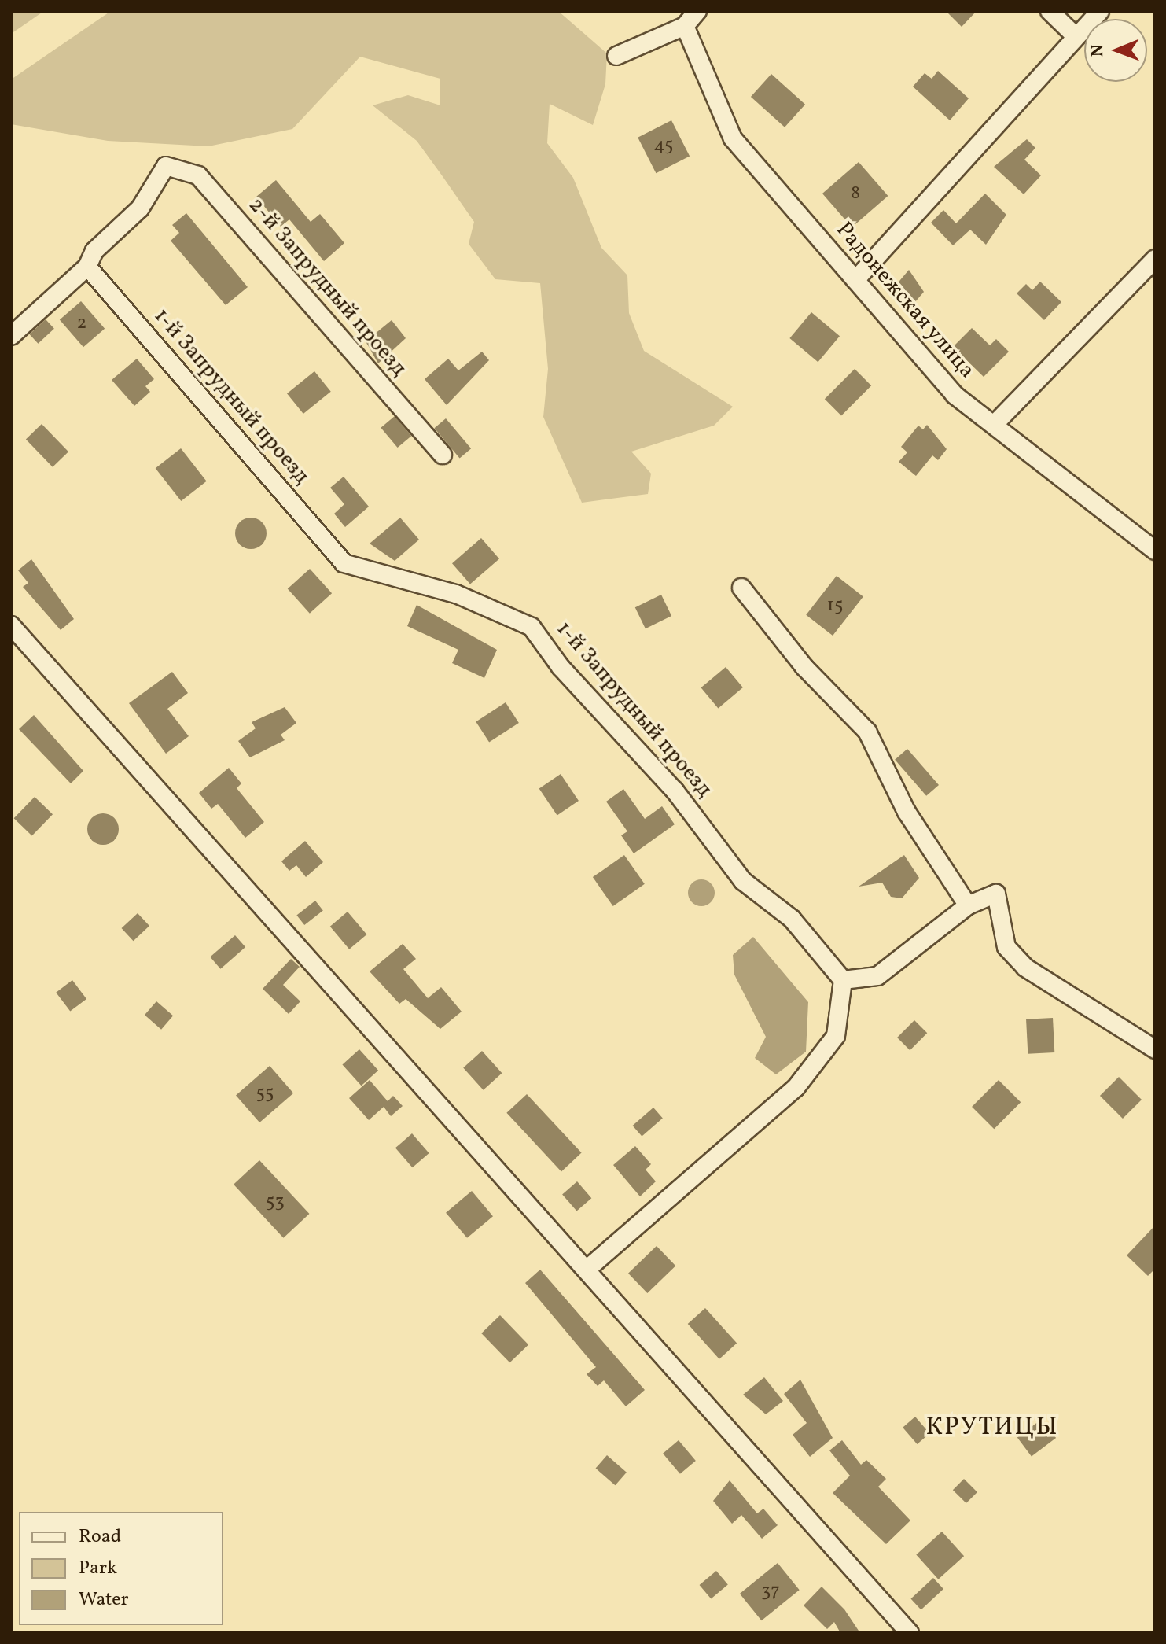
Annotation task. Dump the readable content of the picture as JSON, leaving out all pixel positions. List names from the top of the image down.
{
  "streets": {
    "street": ["2-й Запрудный проезд", "Радонежская улица", "1-й Запрудный проезд"]
  },
  "crossings": [
    ["2-й Запрудный проезд", "1-й Запрудный проезд"]
  ],
  "districts": ["КРУТИЦЫ"],
  "house_numbers": [
    "45",
    "8",
    "2",
    "15",
    "55",
    "53",
    "37"
  ],
  "legend": ["Road", "Park", "Water"],
  "north": "left"
}
